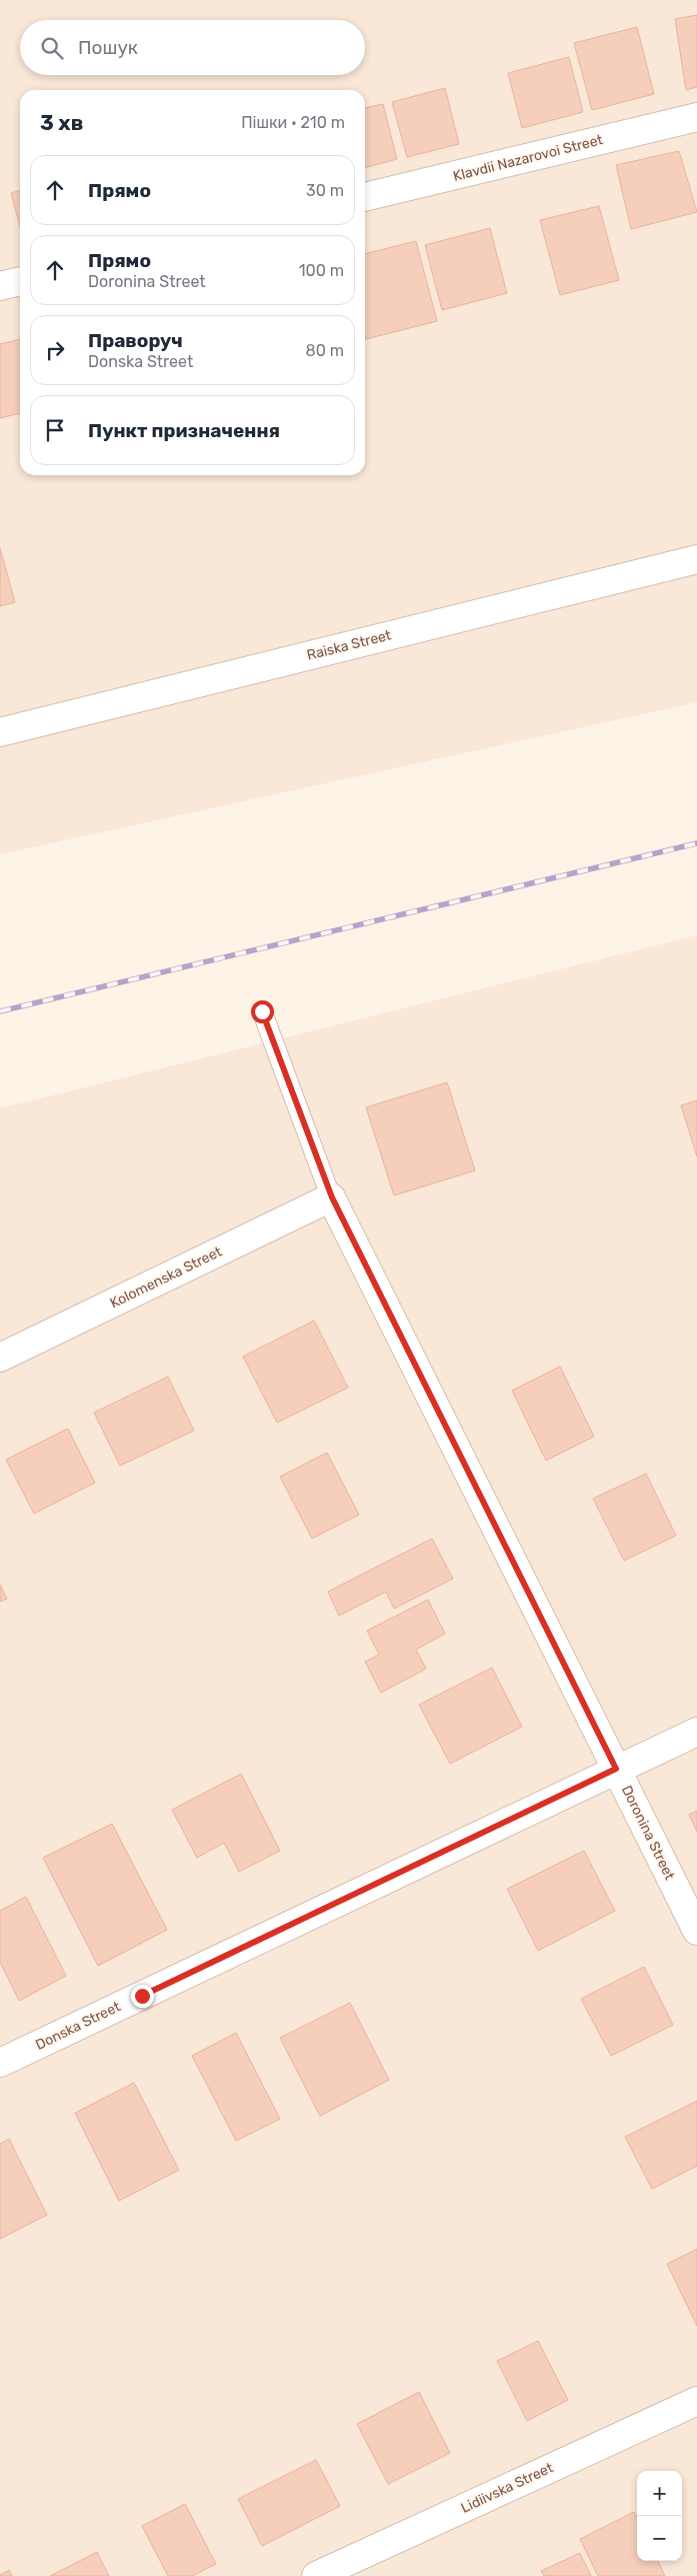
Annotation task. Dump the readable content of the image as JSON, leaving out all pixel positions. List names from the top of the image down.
{
  "streets": {
    "street": [
      "Klavdii Nazarovoi Street",
      "Raiska Street",
      "Kolomenska Street",
      "Doronina Street",
      "Donska Street",
      "Lidiivska Street"
    ]
  },
  "crossings": [
    ["Kolomenska Street", "Doronina Street"],
    ["Doronina Street", "Donska Street"]
  ],
  "page": {
    "search": "Пошук",
    "heading": ["3 хв", "Пішки · 210 m"],
    "list": [
      ["Прямо", "30 m"],
      ["Прямо", "Doronina Street", "100 m"],
      ["Праворуч", "Donska Street", "80 m"],
      "Пункт призначення"
    ],
    "map_buttons": ["+", "−"]
  }
}
